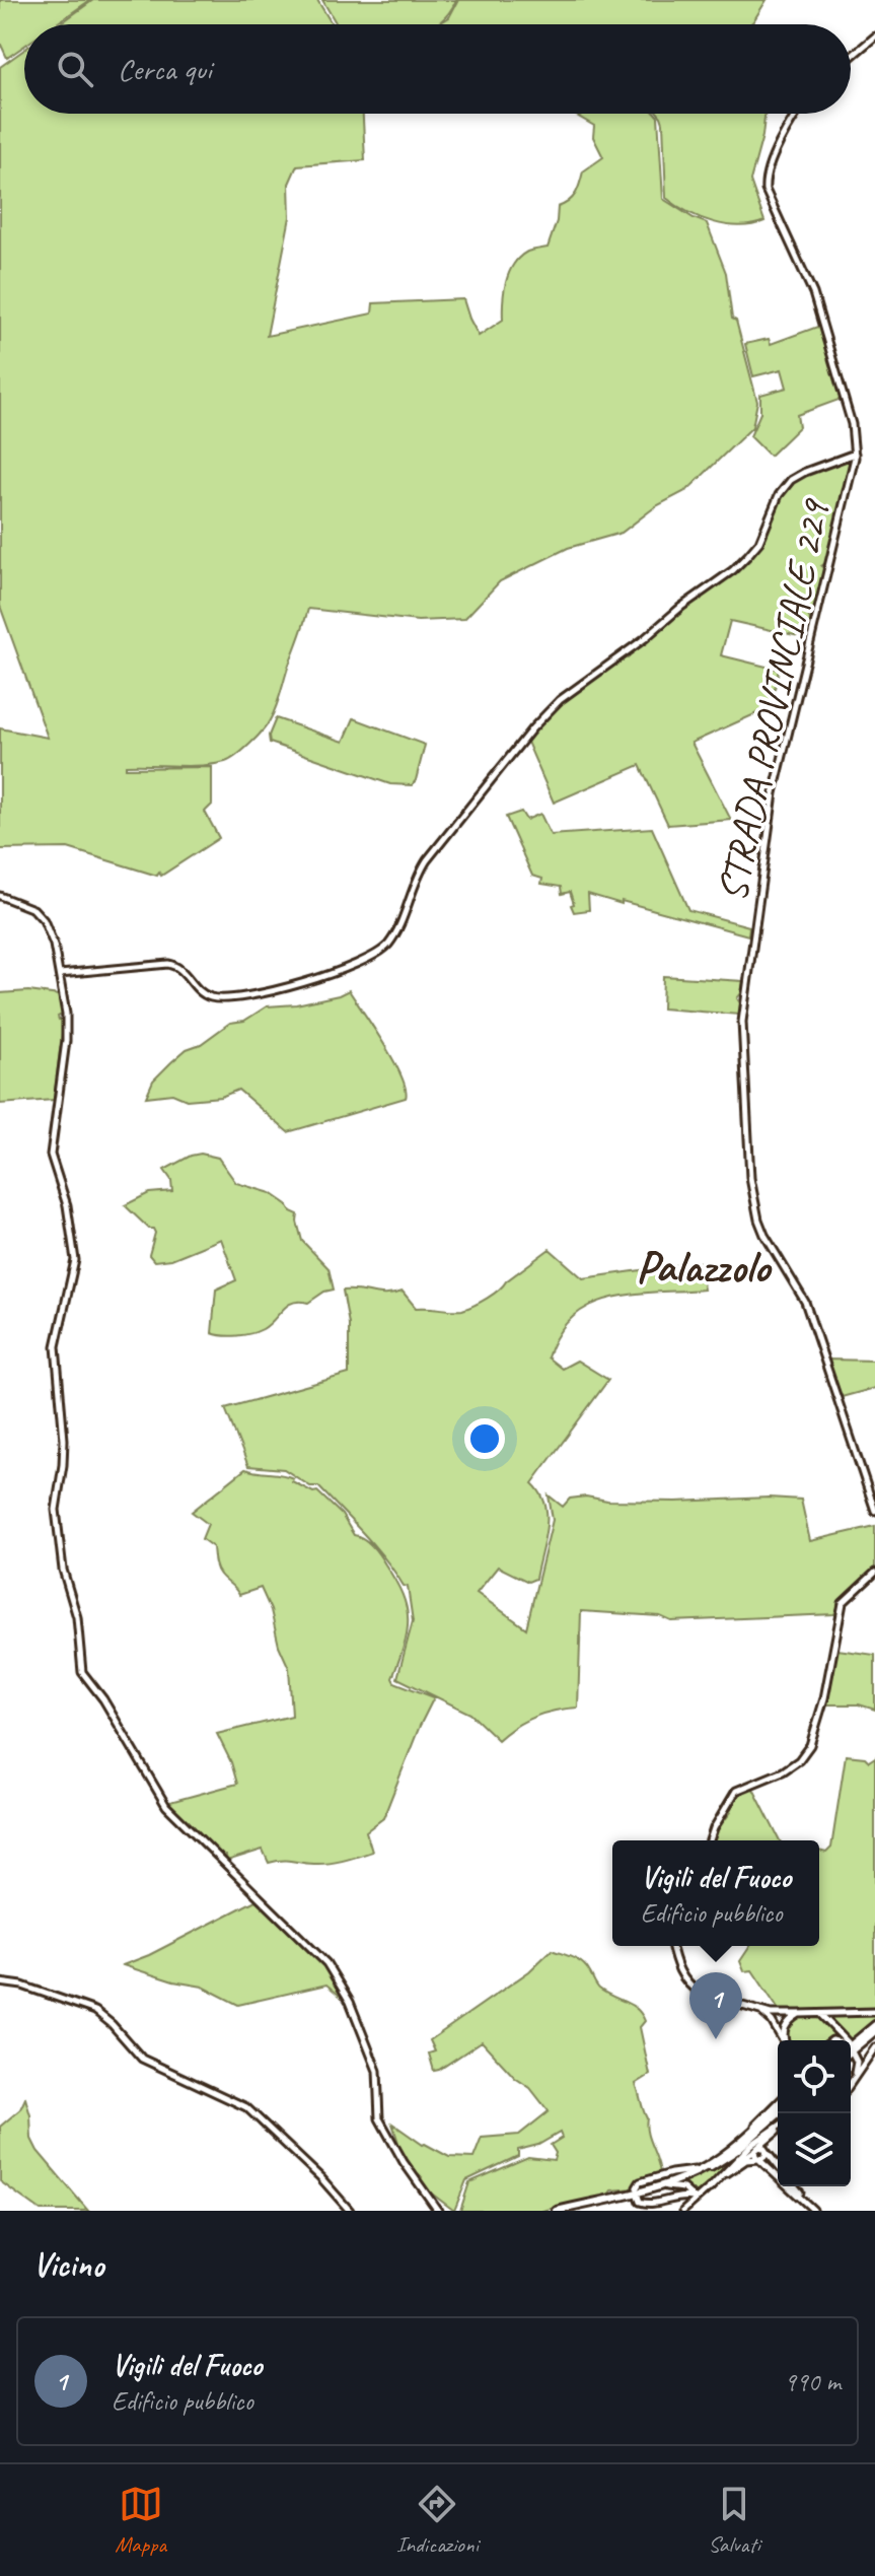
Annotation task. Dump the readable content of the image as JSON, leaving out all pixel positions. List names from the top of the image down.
{
  "streets": {
    "street": ["STRADA PROVINCIALE 229"]
  },
  "districts": ["Palazzolo"],
  "page": {
    "search": "Cerca qui",
    "popup": ["Vigili del Fuoco", "Edificio pubblico"],
    "pins": "1",
    "heading": "Vicino",
    "list": [
      {
        "mark": "1",
        "name": "Vigili del Fuoco",
        "note": "Edificio pubblico",
        "value": "990 m"
      }
    ],
    "nav": ["Mappa", "Indicazioni", "Salvati"]
  }
}
